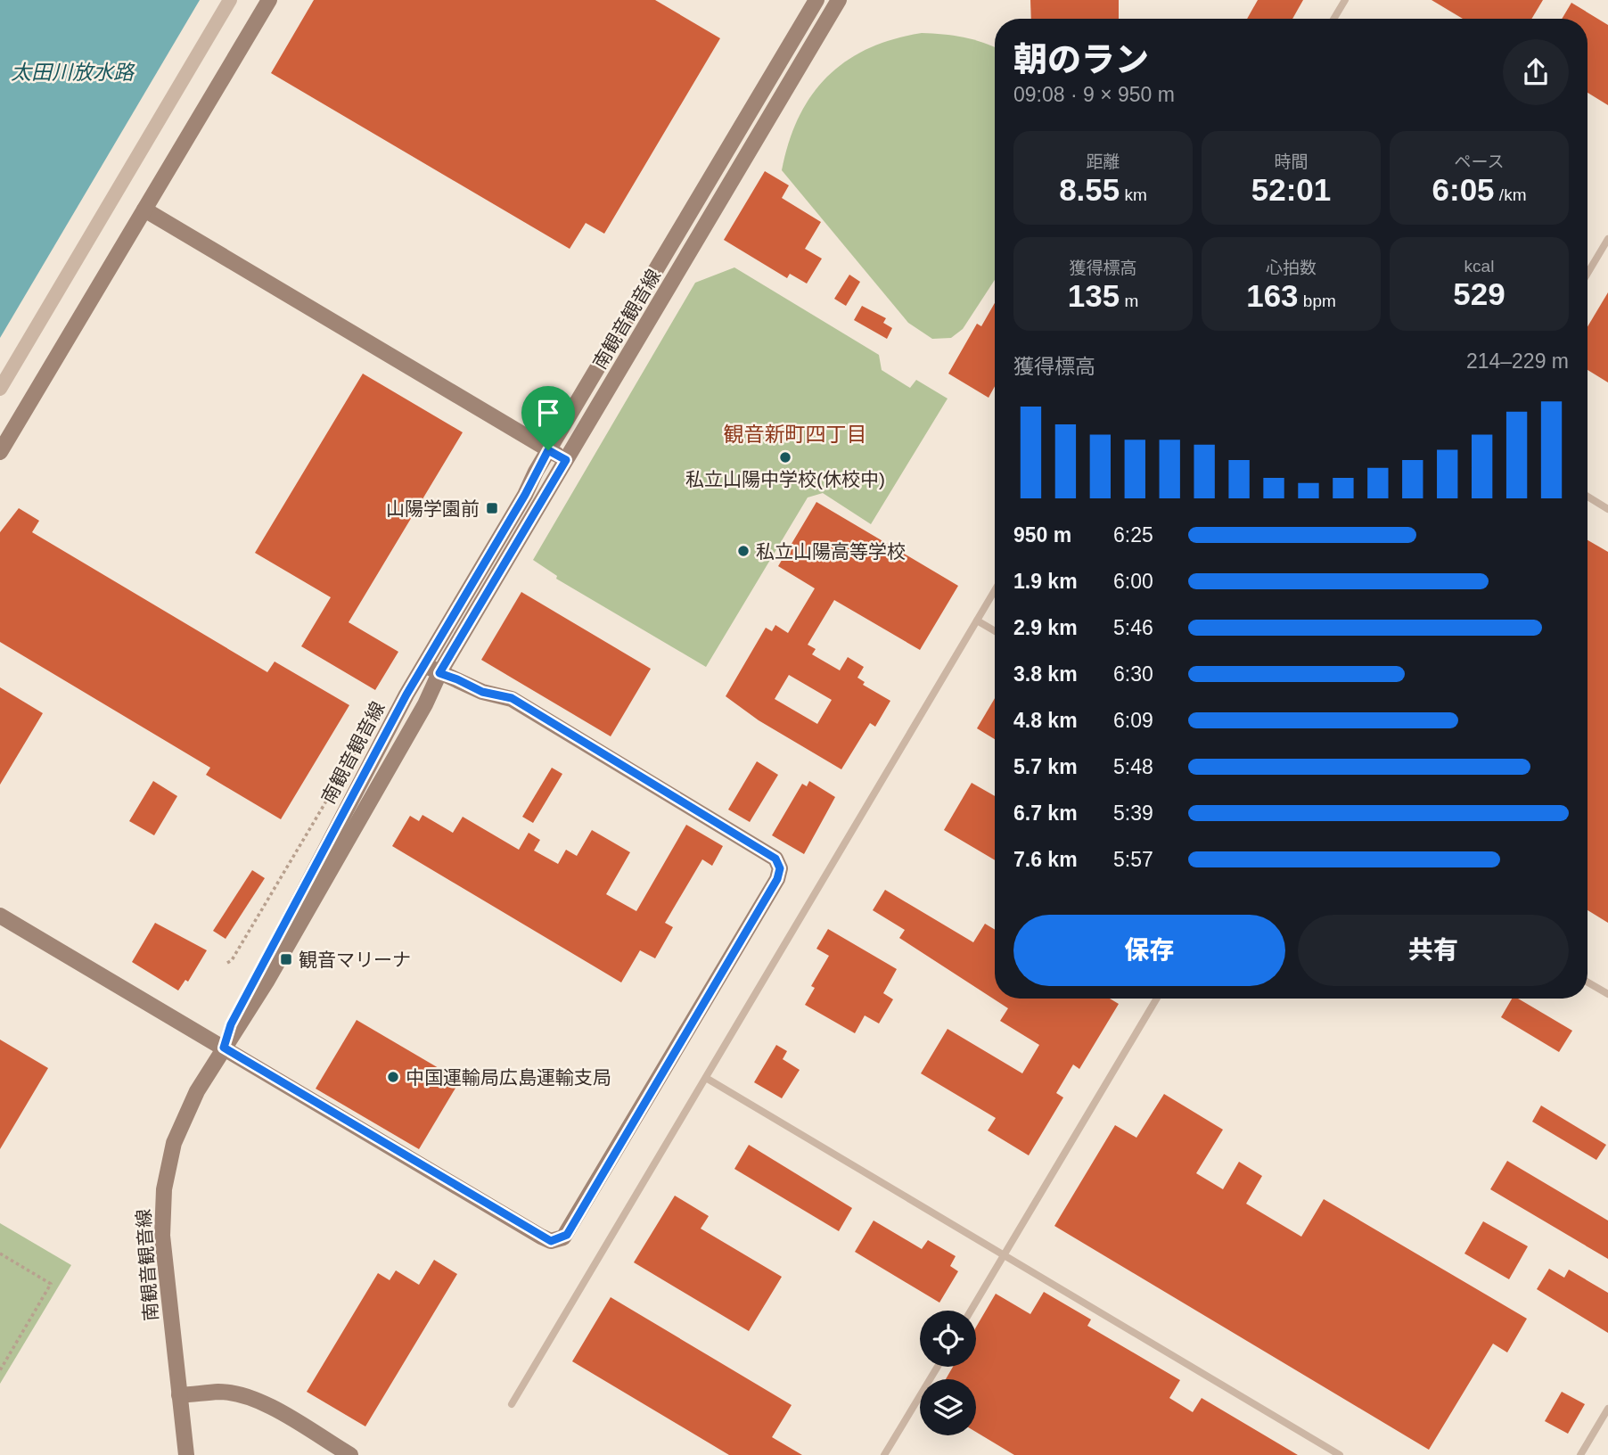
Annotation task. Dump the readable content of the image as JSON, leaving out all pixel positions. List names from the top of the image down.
{
  "streets": {
    "main road": ["南観音観音線"]
  },
  "districts": ["観音新町四丁目"],
  "water": ["太田川放水路"],
  "places": {
    "other": ["私立山陽中学校(休校中)", "私立山陽高等学校", "中国運輸局広島運輸支局"],
    "transit": ["山陽学園前", "観音マリーナ"]
  },
  "page": {
    "heading": ["朝のラン", "09:08 · 9 × 950 m"],
    "stats": [
      ["距離", "8.55 km"],
      ["時間", "52:01"],
      ["ペース", "6:05 /km"],
      ["獲得標高", "135 m"],
      ["心拍数", "163 bpm"],
      ["kcal", "529"]
    ],
    "chart": ["獲得標高", "214–229 m"],
    "list": [
      {
        "name": "950 m",
        "note": "6:25"
      },
      {
        "name": "1.9 km",
        "note": "6:00"
      },
      {
        "name": "2.9 km",
        "note": "5:46"
      },
      {
        "name": "3.8 km",
        "note": "6:30"
      },
      {
        "name": "4.8 km",
        "note": "6:09"
      },
      {
        "name": "5.7 km",
        "note": "5:48"
      },
      {
        "name": "6.7 km",
        "note": "5:39"
      },
      {
        "name": "7.6 km",
        "note": "5:57"
      }
    ],
    "buttons": ["保存", "共有"]
  }
}
